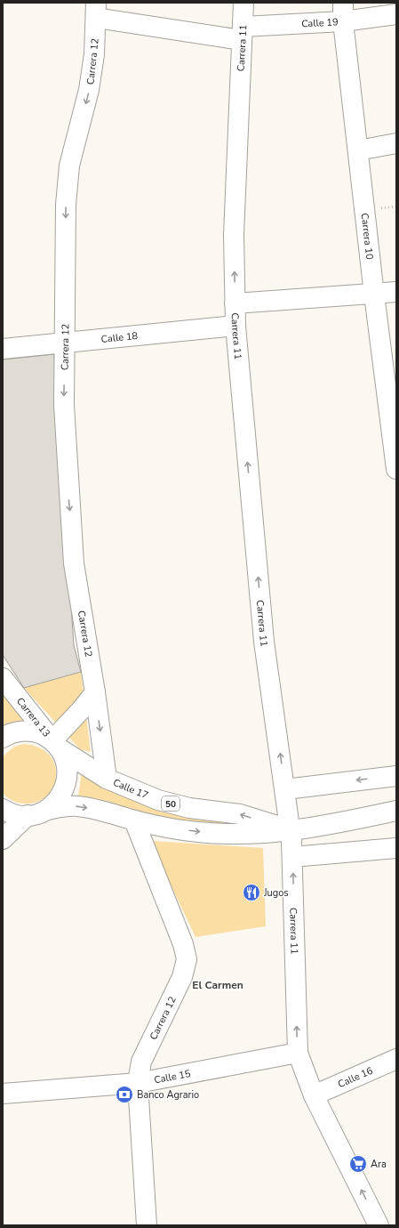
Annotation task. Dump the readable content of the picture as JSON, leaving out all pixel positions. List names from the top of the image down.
{
  "streets": {
    "main road": [
      "Calle 19",
      "Carrera 11",
      "Carrera 12",
      "Carrera 10",
      "Calle 18",
      "Carrera 13",
      "Calle 17",
      "50",
      "Calle 15",
      "Calle 16"
    ]
  },
  "crossings": [
    ["Calle 19", "Carrera 11"],
    ["Calle 19", "Carrera 12"],
    ["Calle 19", "Carrera 10"],
    ["Carrera 11", "Calle 18"],
    ["Carrera 11", "Calle 17"],
    ["Carrera 11", "Calle 15"],
    ["Carrera 11", "Calle 16"],
    ["Carrera 12", "Calle 18"],
    ["Carrera 12", "Calle 17"],
    ["Carrera 12", "Calle 15"],
    ["Carrera 13", "Calle 17"],
    ["Carrera 13", "50"],
    ["Calle 17", "50"]
  ],
  "one_way": ["Carrera 11", "Carrera 12"],
  "districts": ["El Carmen"],
  "places": {
    "restaurant": ["Jugos"],
    "bank": ["Banco Agrario"],
    "supermarket": ["Ara"]
  }
}
